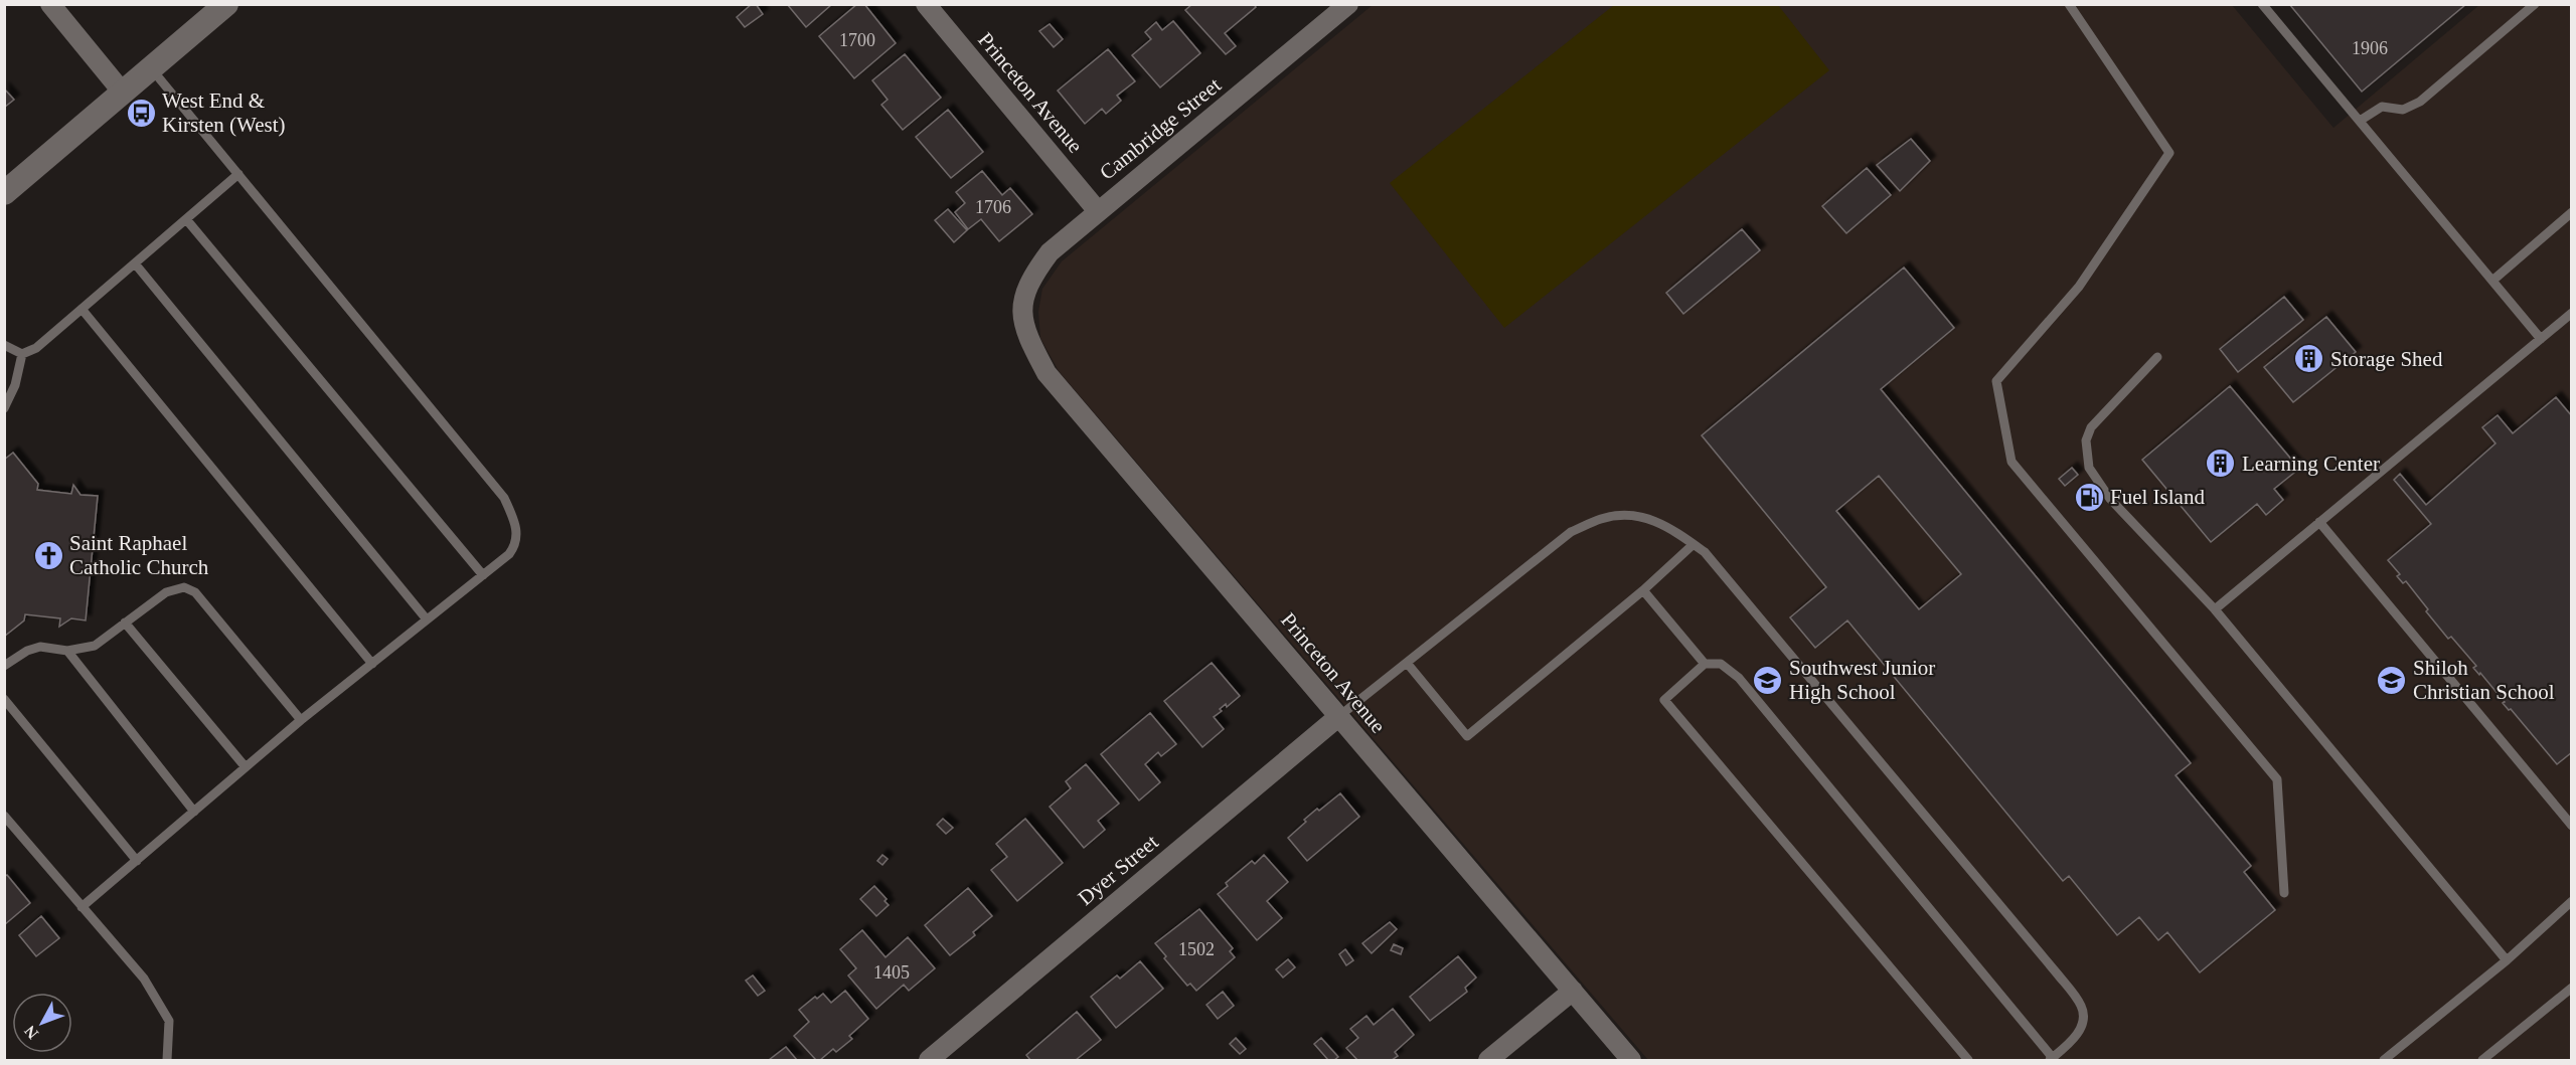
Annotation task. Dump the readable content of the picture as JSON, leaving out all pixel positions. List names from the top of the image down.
{
  "streets": {
    "street": ["Princeton Avenue", "Cambridge Street", "Dyer Street"]
  },
  "crossings": [
    ["Princeton Avenue", "Cambridge Street"],
    ["Princeton Avenue", "Dyer Street"]
  ],
  "places": {
    "bus stop": ["West End & Kirsten (West)"],
    "building": ["Storage Shed", "Learning Center"],
    "fuel station": ["Fuel Island"],
    "church": ["Saint Raphael Catholic Church"],
    "school or university": ["Southwest Junior High School", "Shiloh Christian School"]
  },
  "house_numbers": [
    "1700",
    "1906",
    "1706",
    "1502",
    "1405"
  ],
  "north": "bottom left"
}
